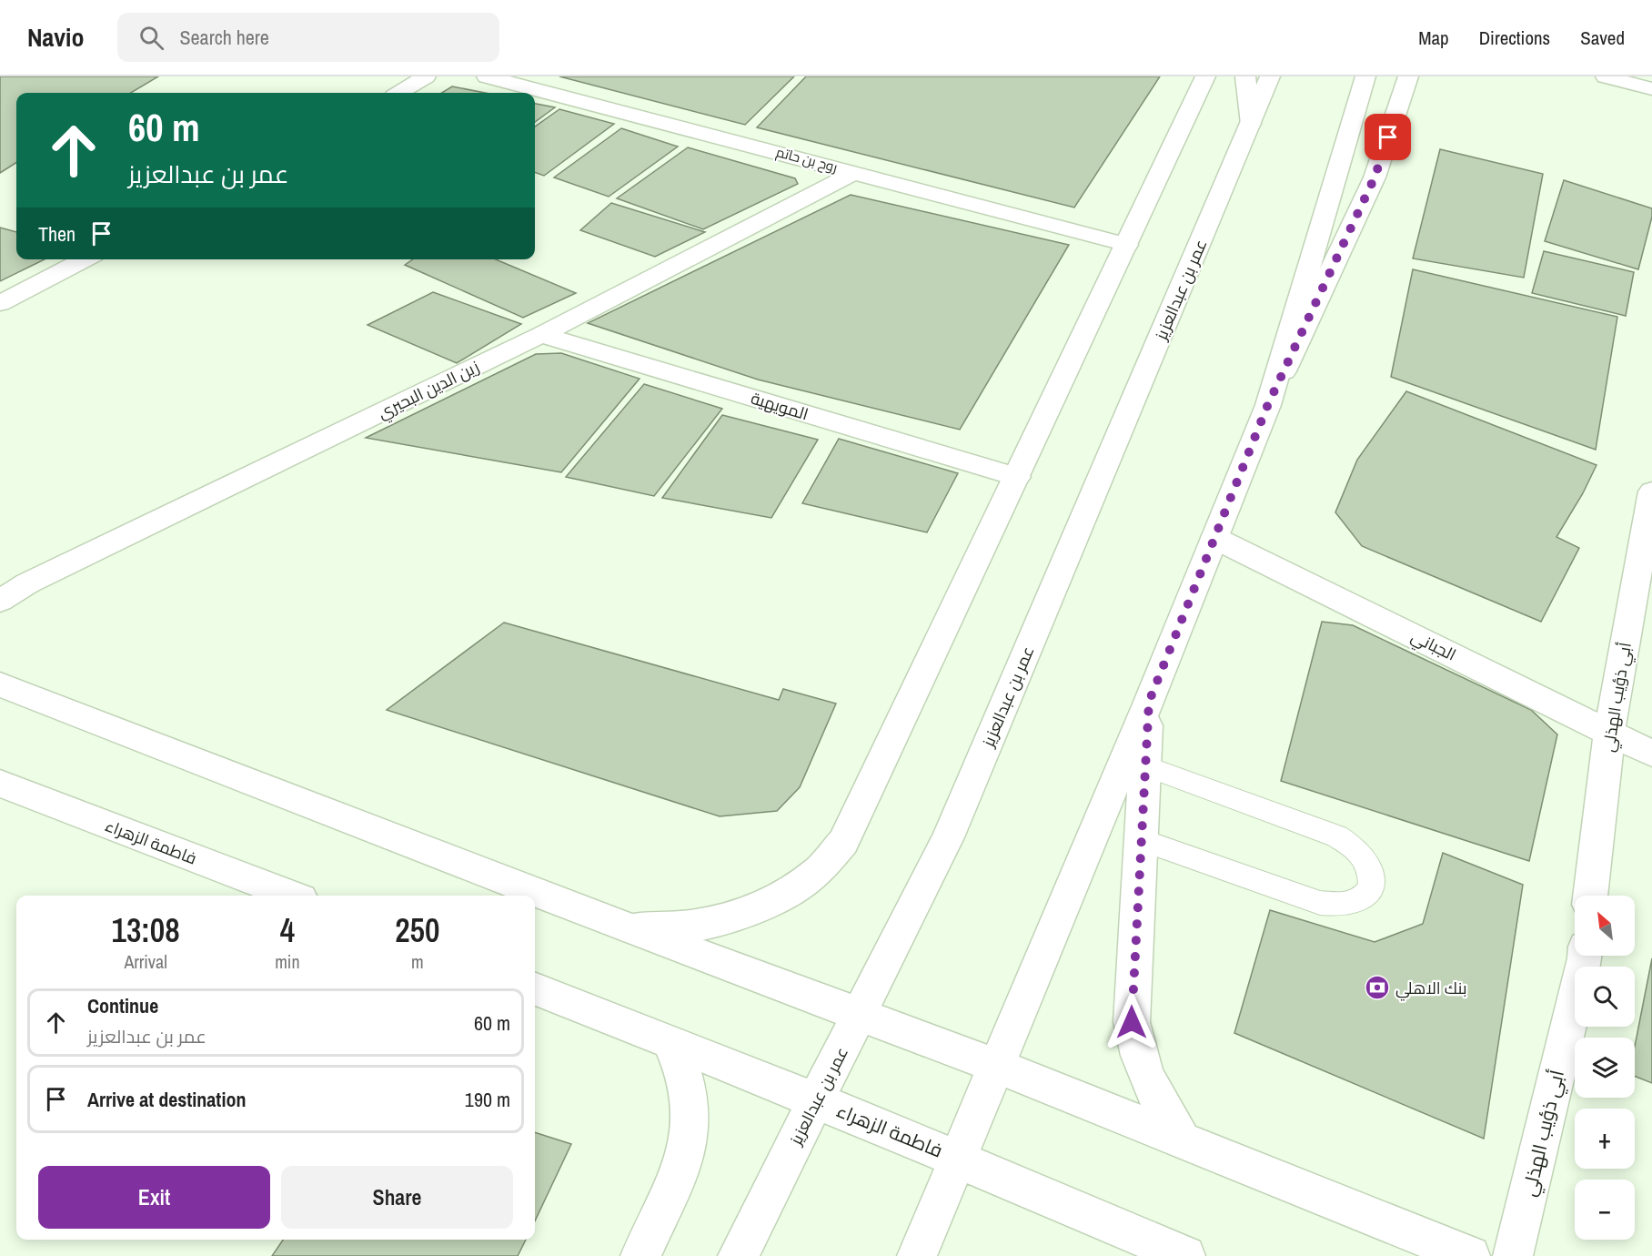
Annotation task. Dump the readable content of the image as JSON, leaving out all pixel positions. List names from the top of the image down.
{
  "streets": {
    "street": [
      "روح بن حاتم",
      "عمر بن عبدالعزيز",
      "زين الدين البحيري",
      "المويهية",
      "الجباني",
      "أبي ذؤيب الهذلي",
      "فاطمة الزهراء"
    ]
  },
  "crossings": [
    ["روح بن حاتم", "زين الدين البحيري"],
    ["عمر بن عبدالعزيز", "فاطمة الزهراء"],
    ["زين الدين البحيري", "المويهية"],
    ["الجباني", "أبي ذؤيب الهذلي"]
  ],
  "places": {
    "bank": ["بنك الاهلي"]
  },
  "north": "top left",
  "page": {
    "header": "Navio",
    "search": "Search here",
    "nav": ["Map", "Directions", "Saved"],
    "turn": ["60 m", "عمر بن عبدالعزيز"],
    "then": "Then",
    "map_buttons": ["+", "−"],
    "eta": [
      "13:08",
      "Arrival",
      "4",
      "min",
      "250",
      "m"
    ],
    "list": [
      {
        "name": "Continue",
        "note": "عمر بن عبدالعزيز",
        "value": "60 m"
      },
      {
        "name": "Arrive at destination",
        "value": "190 m"
      }
    ],
    "buttons": ["Exit", "Share"]
  }
}
